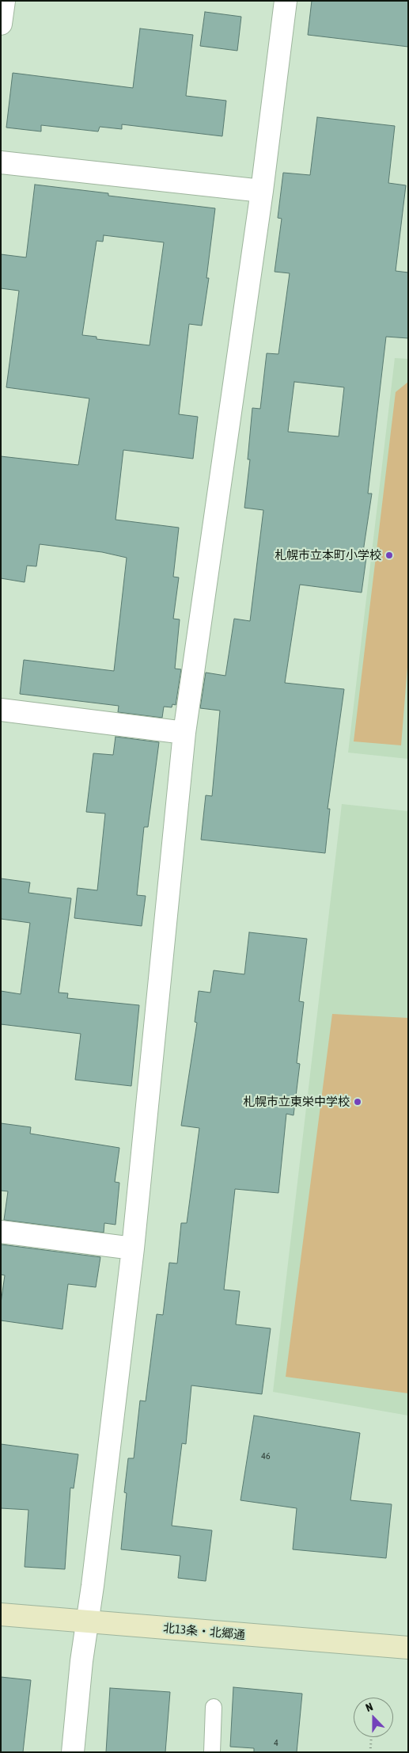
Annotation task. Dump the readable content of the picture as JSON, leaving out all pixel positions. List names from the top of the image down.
{
  "streets": {
    "street": ["北13条・北郷通"]
  },
  "places": ["札幌市立本町小学校", "札幌市立東栄中学校"],
  "house_numbers": ["46", "4"],
  "north": "top"
}
